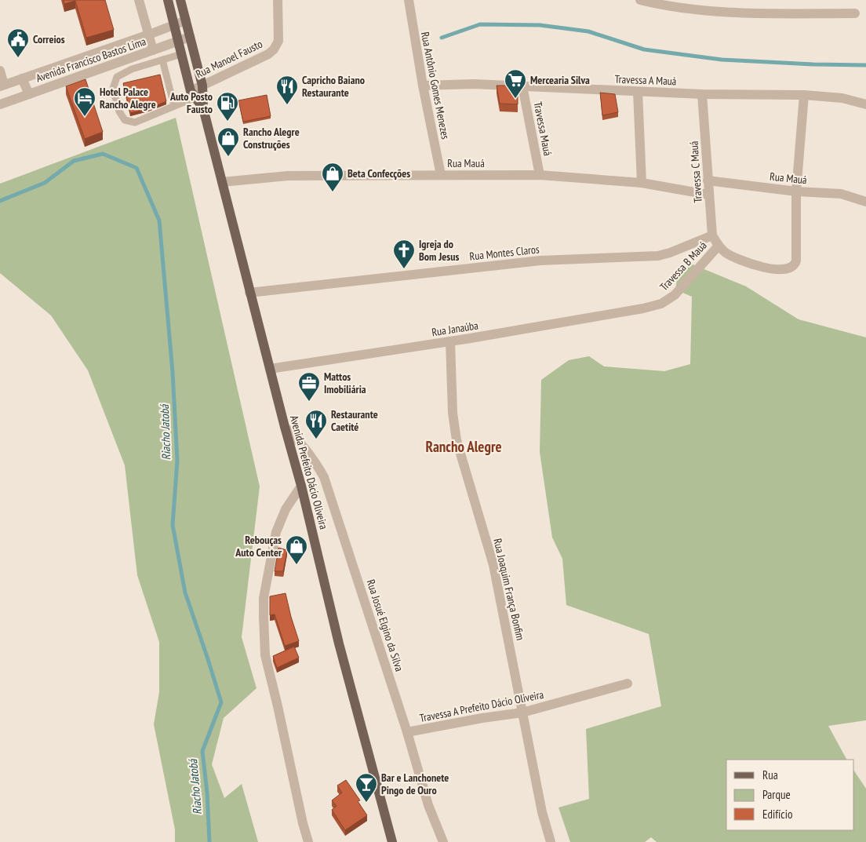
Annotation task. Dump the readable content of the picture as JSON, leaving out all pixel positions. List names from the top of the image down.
{
  "streets": {
    "main road": ["Avenida Prefeito Dácio Oliveira"],
    "street": [
      "Rua Manoel Fausto",
      "Avenida Francisco Bastos Lima",
      "Travessa A Mauá",
      "Rua Antônio Gomes Menezes",
      "Travessa Mauá",
      "Rua Mauá",
      "Travessa C Mauá",
      "Rua Montes Claros",
      "Travessa B Mauá",
      "Rua Janaúba",
      "Rua Joaquim França Bonfim",
      "Rua Josué Elgino da Silva",
      "Travessa A Prefeito Dácio Oliveira"
    ]
  },
  "crossings": [
    ["Rua Manoel Fausto", "Avenida Prefeito Dácio Oliveira"],
    ["Avenida Francisco Bastos Lima", "Avenida Prefeito Dácio Oliveira"],
    ["Travessa A Mauá", "Rua Antônio Gomes Menezes"],
    ["Travessa A Mauá", "Travessa Mauá"],
    ["Travessa A Mauá", "Travessa C Mauá"],
    ["Rua Antônio Gomes Menezes", "Rua Mauá"],
    ["Travessa Mauá", "Rua Mauá"],
    ["Rua Mauá", "Travessa C Mauá"],
    ["Rua Mauá", "Avenida Prefeito Dácio Oliveira"],
    ["Travessa C Mauá", "Rua Montes Claros"],
    ["Travessa C Mauá", "Travessa B Mauá"],
    ["Rua Montes Claros", "Avenida Prefeito Dácio Oliveira"],
    ["Travessa B Mauá", "Rua Janaúba"],
    ["Rua Janaúba", "Avenida Prefeito Dácio Oliveira"],
    ["Rua Janaúba", "Rua Joaquim França Bonfim"],
    ["Avenida Prefeito Dácio Oliveira", "Rua Josué Elgino da Silva"],
    ["Rua Joaquim França Bonfim", "Travessa A Prefeito Dácio Oliveira"],
    ["Rua Josué Elgino da Silva", "Travessa A Prefeito Dácio Oliveira"]
  ],
  "districts": ["Rancho Alegre"],
  "water": ["Riacho Jatobá"],
  "places": {
    "public building": ["Correios"],
    "supermarket": ["Mercearia Silva"],
    "restaurant": ["Capricho Baiano Restaurante", "Restaurante Caetité"],
    "hotel": ["Hotel Palace Rancho Alegre"],
    "fuel station": ["Auto Posto Fausto"],
    "shop": ["Rancho Alegre Construções", "Beta Confecções", "Rebouças Auto Center"],
    "church": ["Igreja do Bom Jesus"],
    "office": ["Mattos Imobiliária"],
    "bar": ["Bar e Lanchonete Pingo de Ouro"]
  },
  "legend": ["Rua", "Parque", "Edifício"]
}
